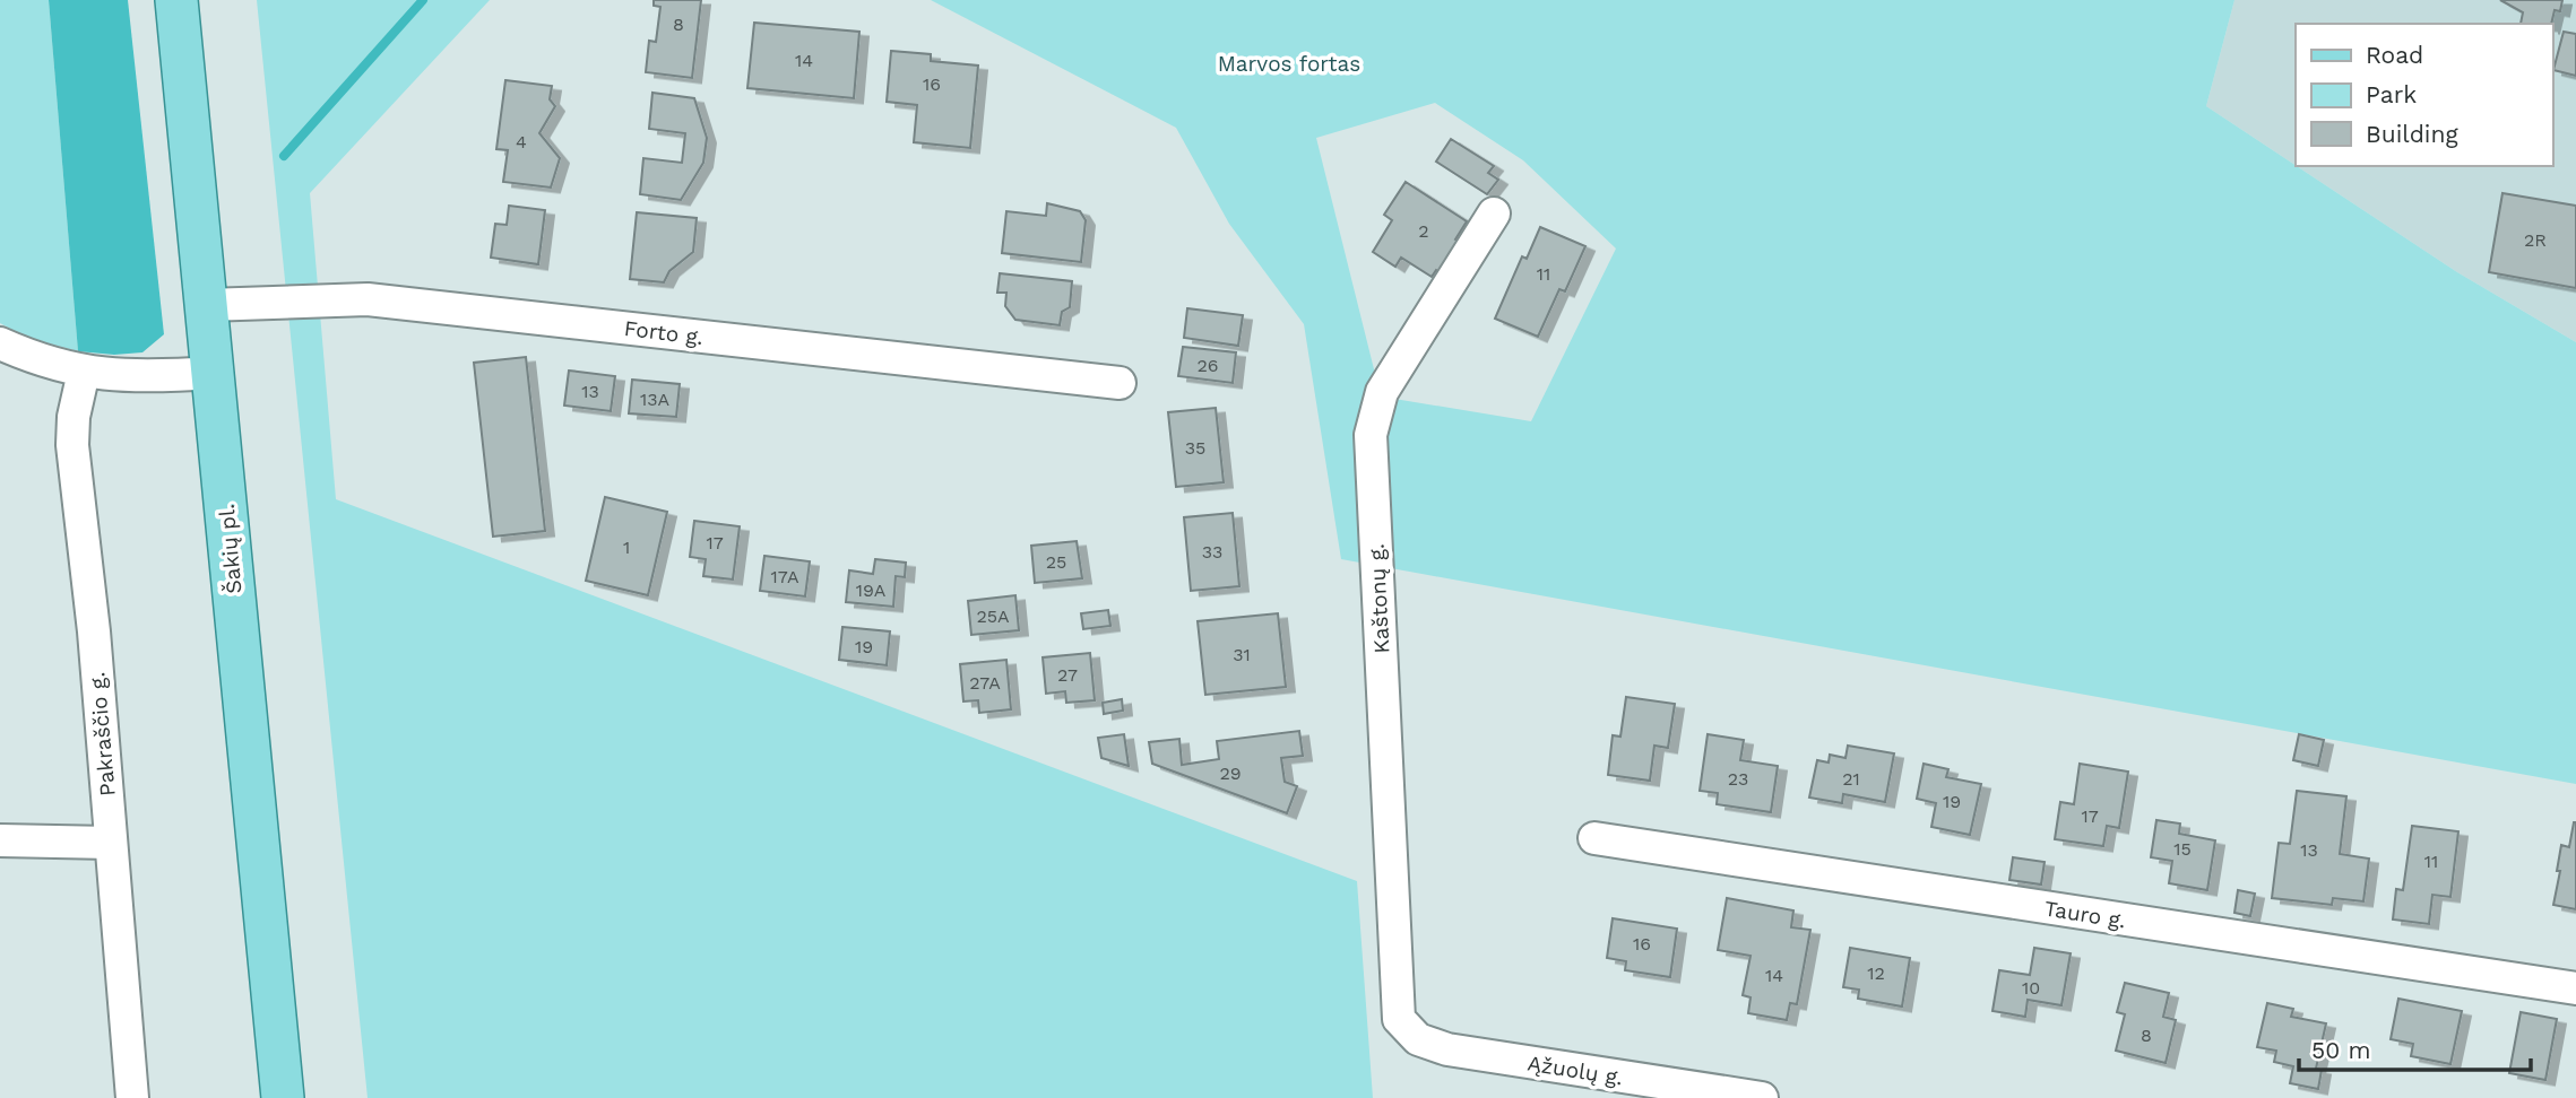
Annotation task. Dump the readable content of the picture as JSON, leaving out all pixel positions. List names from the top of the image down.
{
  "streets": {
    "main road": ["Šakių pl."],
    "street": [
      "Forto g.",
      "Kaštonų g.",
      "Pakraščio g.",
      "Tauro g.",
      "Ąžuolų g."
    ]
  },
  "crossings": [
    ["Forto g.", "Šakių pl."],
    ["Kaštonų g.", "Ąžuolų g."]
  ],
  "parks": ["Marvos fortas"],
  "house_numbers": [
    "8",
    "14",
    "16",
    "4",
    "2",
    "2R",
    "11",
    "26",
    "13",
    "13A",
    "35",
    "17",
    "1",
    "33",
    "25",
    "17A",
    "19A",
    "25A",
    "19",
    "31",
    "27",
    "27A",
    "29",
    "23",
    "21",
    "19",
    "17",
    "15",
    "13",
    "11",
    "16",
    "12",
    "14",
    "10",
    "8"
  ],
  "legend": ["Road", "Park", "Building"],
  "scale_bar": "50 m"
}
